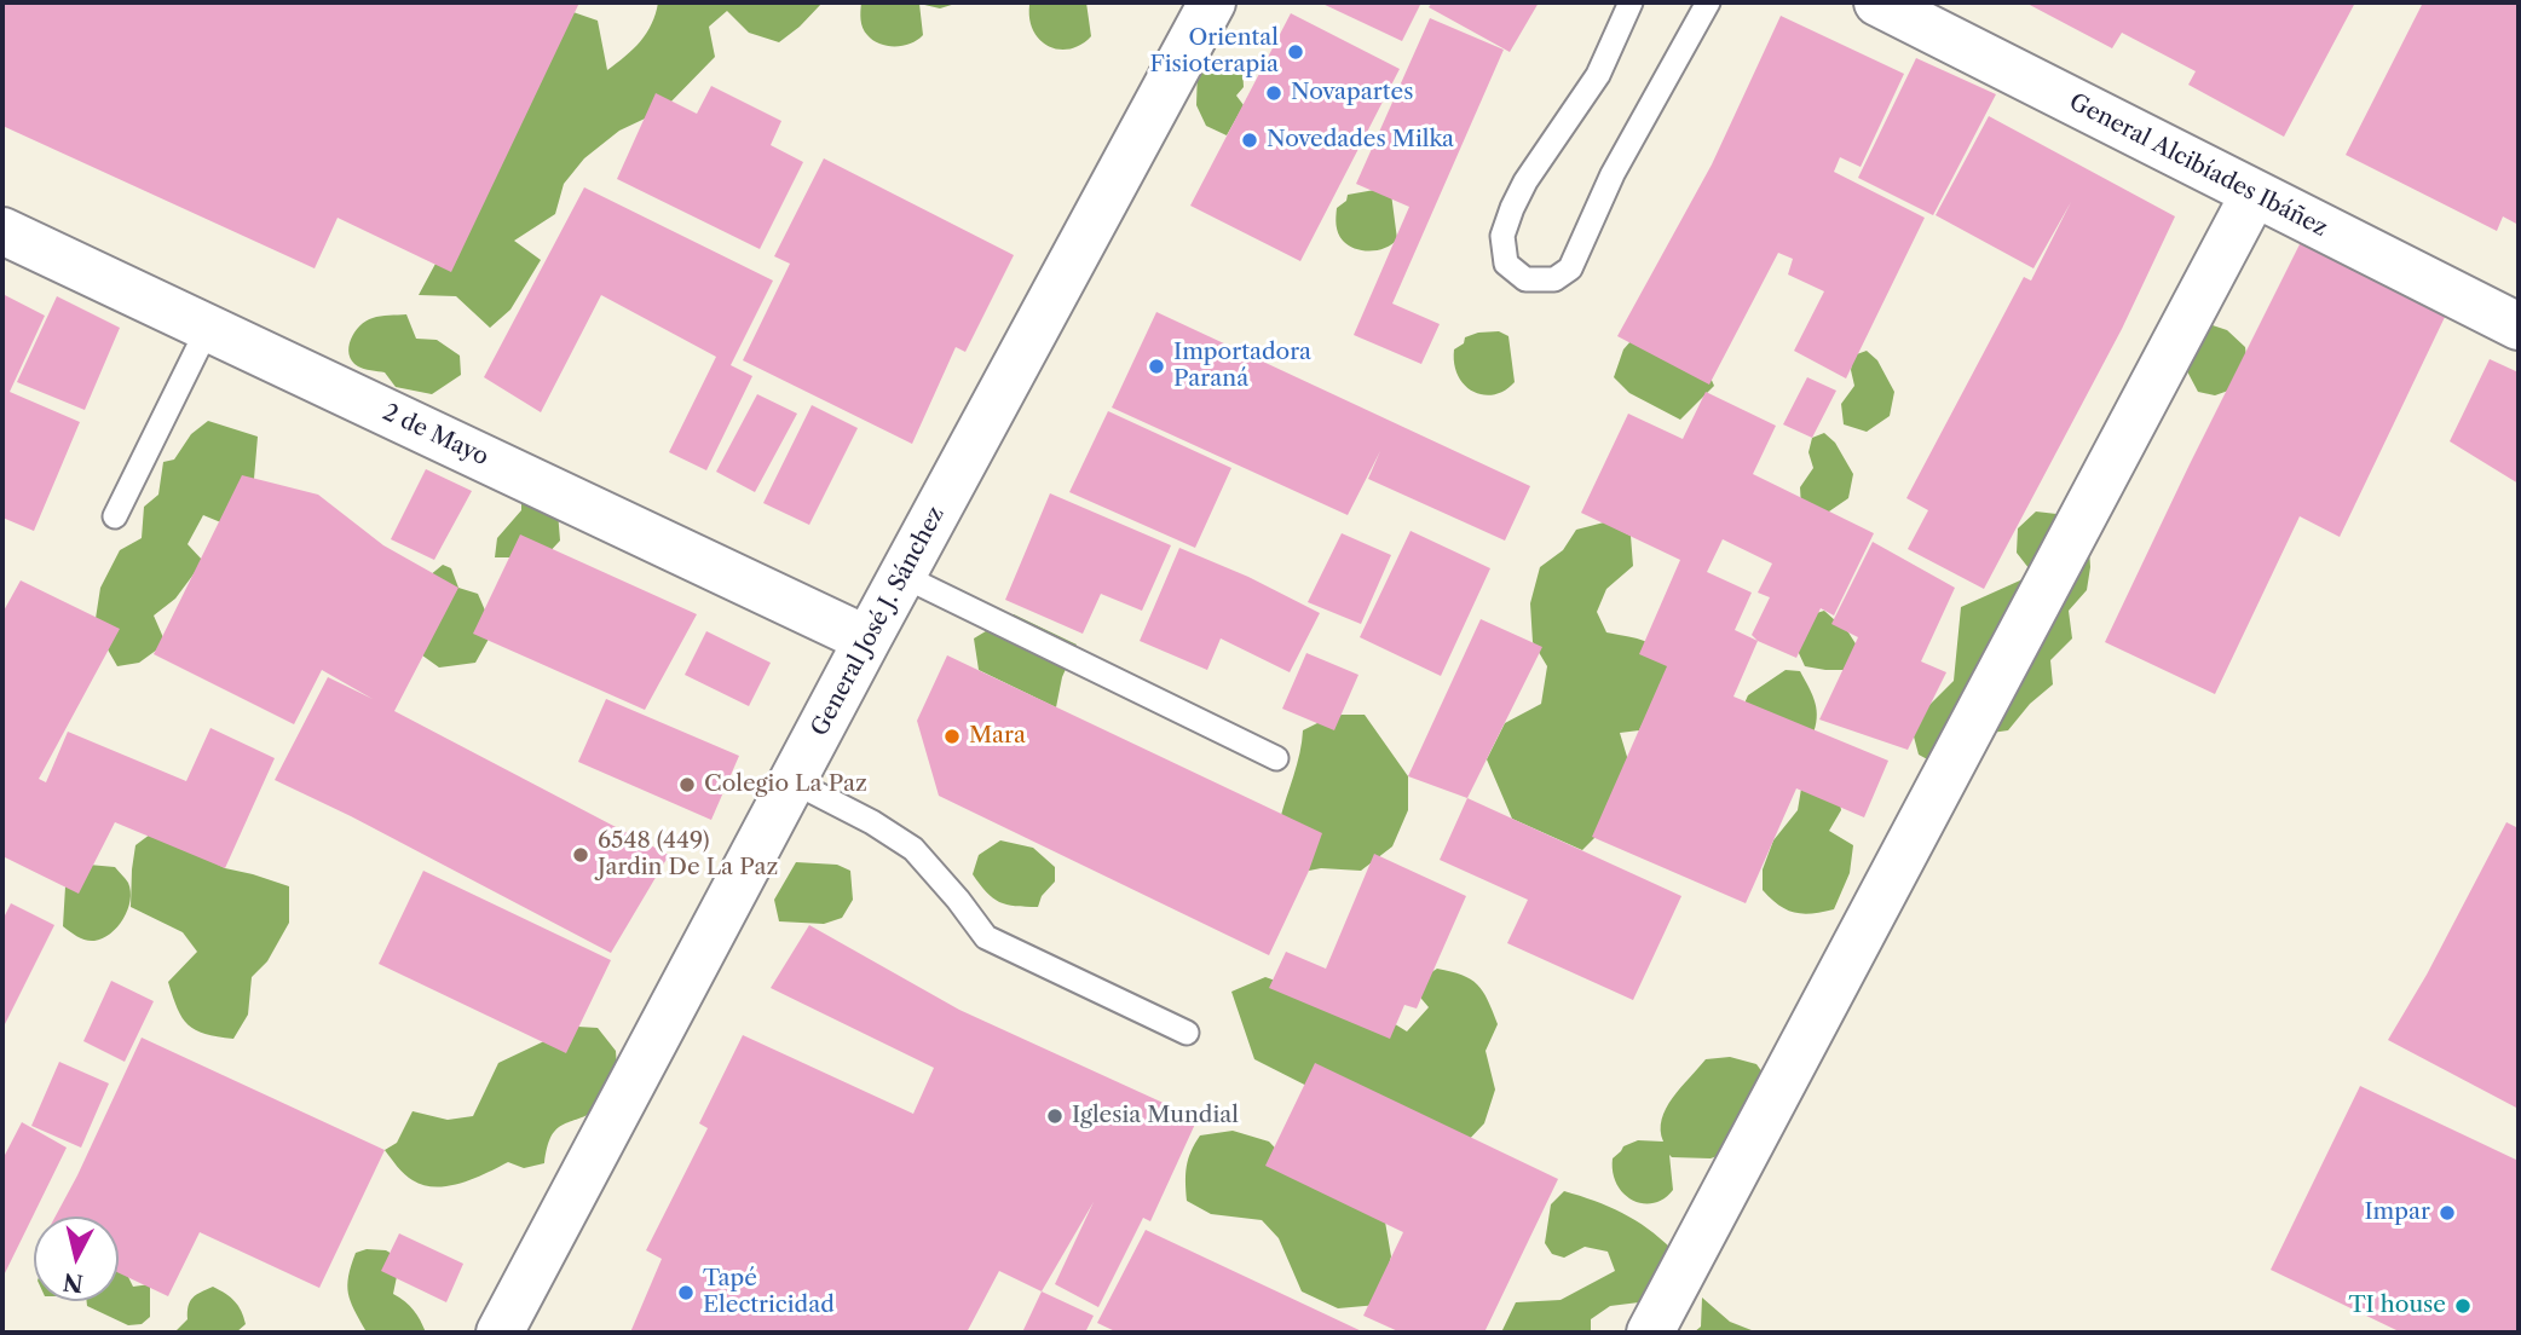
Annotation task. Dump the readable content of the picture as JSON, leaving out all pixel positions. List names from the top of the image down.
{
  "streets": {
    "street": ["General Alcibíades Ibáñez", "2 de Mayo", "General José J. Sánchez"]
  },
  "crossings": [
    ["2 de Mayo", "General José J. Sánchez"]
  ],
  "places": [
    "Oriental Fisioterapia",
    "Novapartes",
    "Novedades Milka",
    "Importadora Paraná",
    "Mara",
    "Colegio La Paz",
    "6548 (449) Jardin De La Paz",
    "Iglesia Mundial",
    "Impar",
    "Tapé Electricidad",
    "TI house"
  ],
  "north": "bottom"
}
